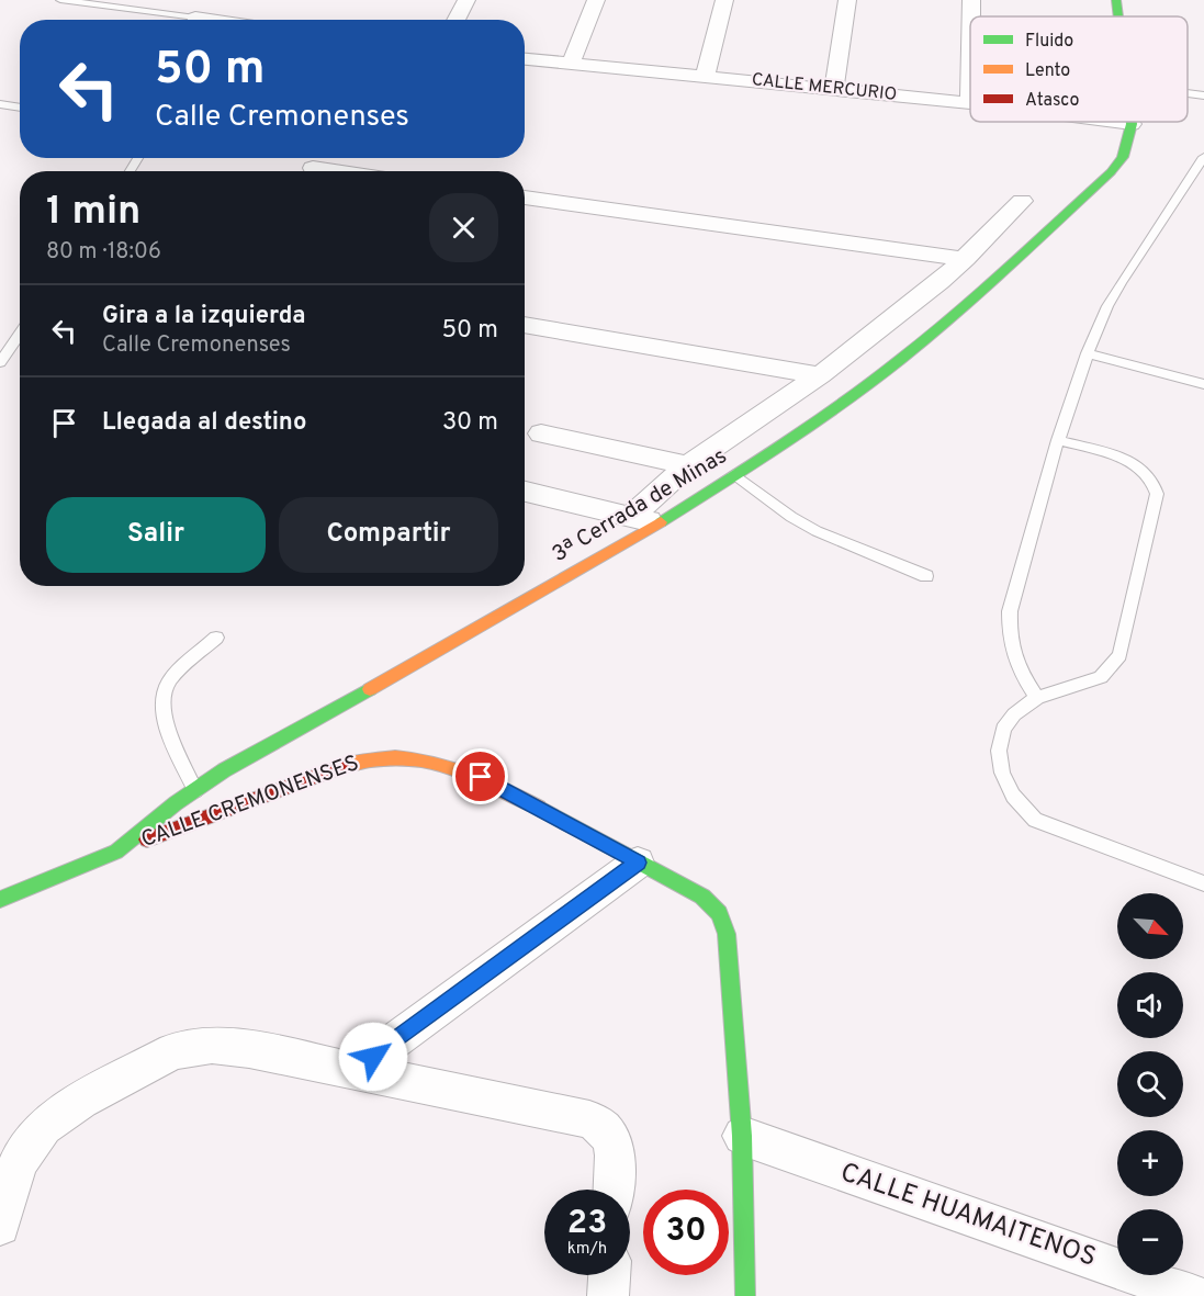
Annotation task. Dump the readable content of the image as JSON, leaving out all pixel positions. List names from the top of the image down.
{
  "streets": {
    "street": [
      "CALLE MERCURIO",
      "3ª Cerrada de Minas",
      "CALLE CREMONENSES",
      "CALLE HUAMAITENOS"
    ]
  },
  "crossings": [
    ["CALLE MERCURIO", "3ª Cerrada de Minas"],
    ["3ª Cerrada de Minas", "CALLE CREMONENSES"],
    ["CALLE CREMONENSES", "CALLE HUAMAITENOS"]
  ],
  "legend": ["Fluido", "Lento", "Atasco"],
  "north": "bottom right",
  "page": {
    "turn": ["50 m", "Calle Cremonenses"],
    "heading": ["1 min", "80 m · 18:06"],
    "list": [
      {
        "name": "Gira a la izquierda",
        "note": "Calle Cremonenses",
        "value": "50 m"
      },
      {
        "name": "Llegada al destino",
        "value": "30 m"
      }
    ],
    "buttons": ["Salir", "Compartir"],
    "map_buttons": ["+", "−"],
    "speed": "23 km/h",
    "limit": "30"
  }
}
